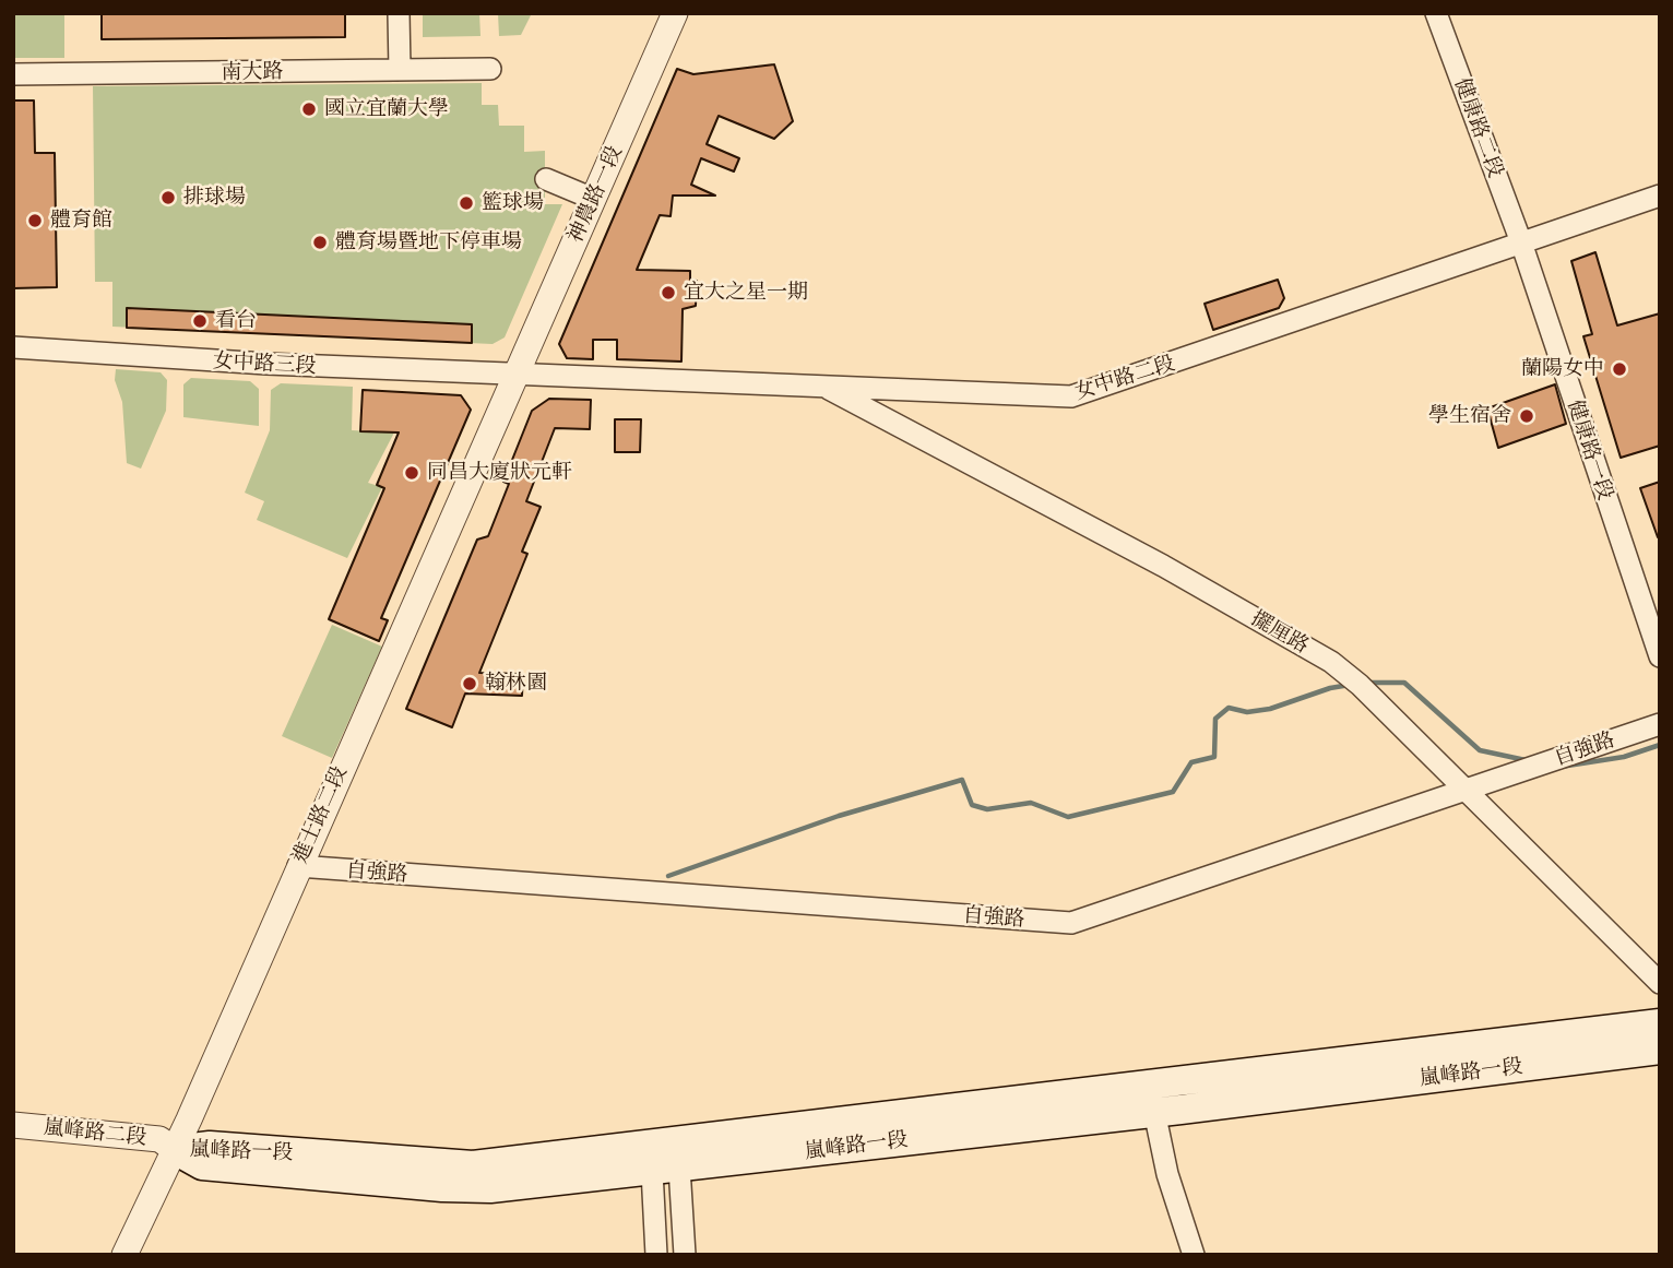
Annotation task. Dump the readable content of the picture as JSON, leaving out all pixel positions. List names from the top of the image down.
{
  "streets": {
    "main road": ["嵐峰路一段"],
    "street": [
      "南大路",
      "健康路二段",
      "神農路一段",
      "女中路三段",
      "女中路二段",
      "健康路一段",
      "擺厘路",
      "自強路",
      "進士路二段",
      "嵐峰路二段"
    ]
  },
  "crossings": [
    ["健康路二段", "女中路二段"],
    ["健康路二段", "健康路一段"],
    ["神農路一段", "女中路三段"],
    ["神農路一段", "女中路二段"],
    ["神農路一段", "進士路二段"],
    ["女中路三段", "女中路二段"],
    ["女中路三段", "進士路二段"],
    ["女中路二段", "健康路一段"],
    ["女中路二段", "擺厘路"],
    ["女中路二段", "進士路二段"],
    ["擺厘路", "自強路"],
    ["自強路", "進士路二段"],
    ["進士路二段", "嵐峰路一段"],
    ["進士路二段", "嵐峰路二段"],
    ["嵐峰路一段", "嵐峰路二段"]
  ],
  "places": [
    "國立宜蘭大學",
    "排球場",
    "籃球場",
    "體育館",
    "體育場暨地下停車場",
    "宜大之星一期",
    "看台",
    "蘭陽女中",
    "學生宿舍",
    "同昌大廈狀元軒",
    "翰林園"
  ]
}
